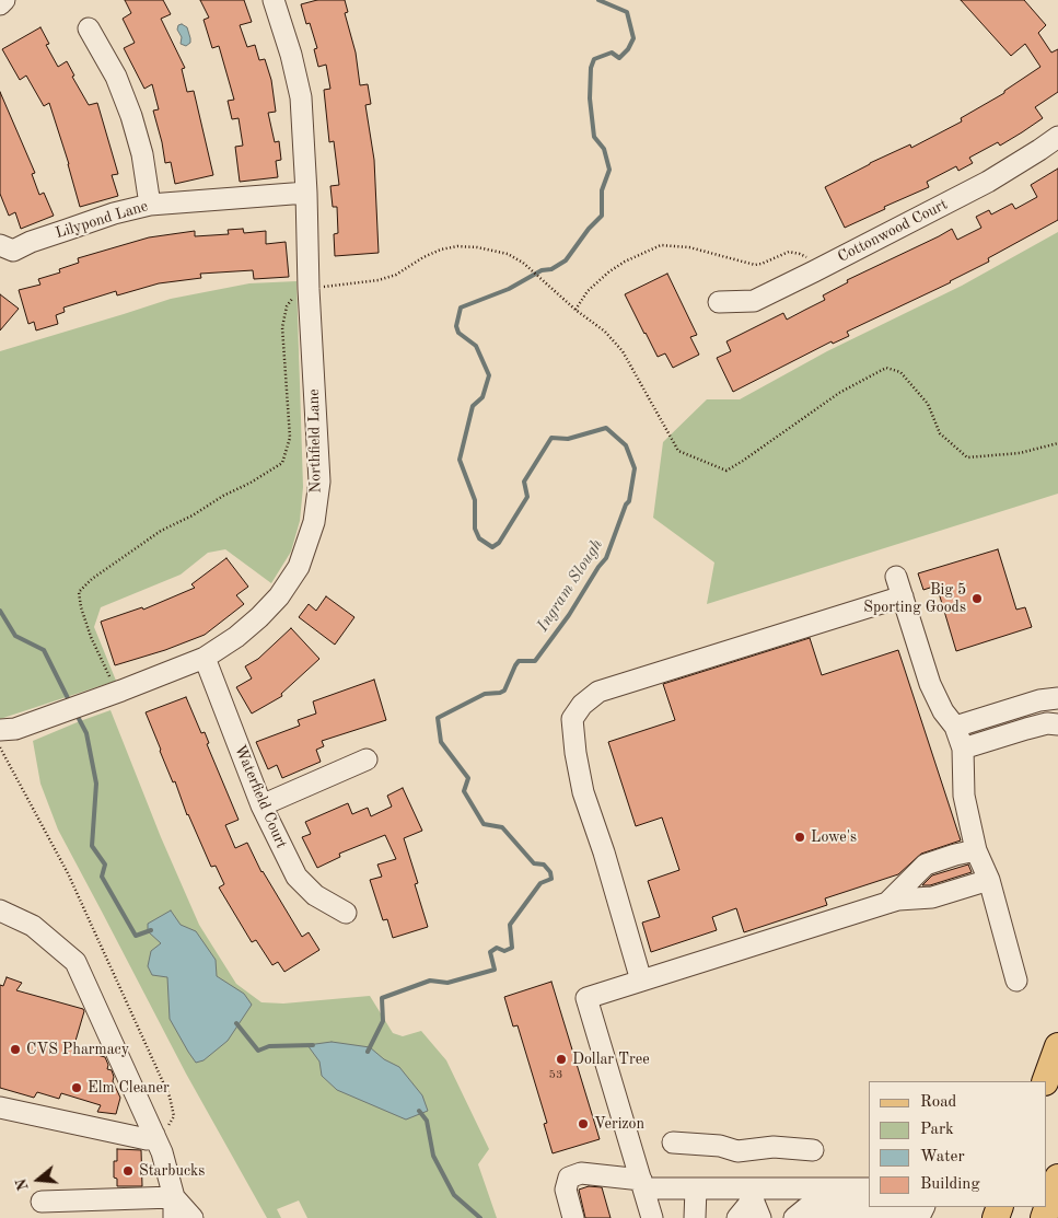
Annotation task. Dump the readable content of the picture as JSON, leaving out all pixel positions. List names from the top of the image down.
{
  "streets": {
    "street": [
      "Lilypond Lane",
      "Cottonwood Court",
      "Northfield Lane",
      "Waterfield Court"
    ]
  },
  "crossings": [
    ["Lilypond Lane", "Northfield Lane"],
    ["Northfield Lane", "Waterfield Court"]
  ],
  "water": ["Ingram Slough"],
  "places": [
    "Big 5 Sporting Goods",
    "Lowe's",
    "CVS Pharmacy",
    "Dollar Tree",
    "Elm Cleaner",
    "Verizon",
    "Starbucks"
  ],
  "house_numbers": ["53"],
  "legend": [
    "Road",
    "Park",
    "Water",
    "Building"
  ],
  "north": "left"
}
